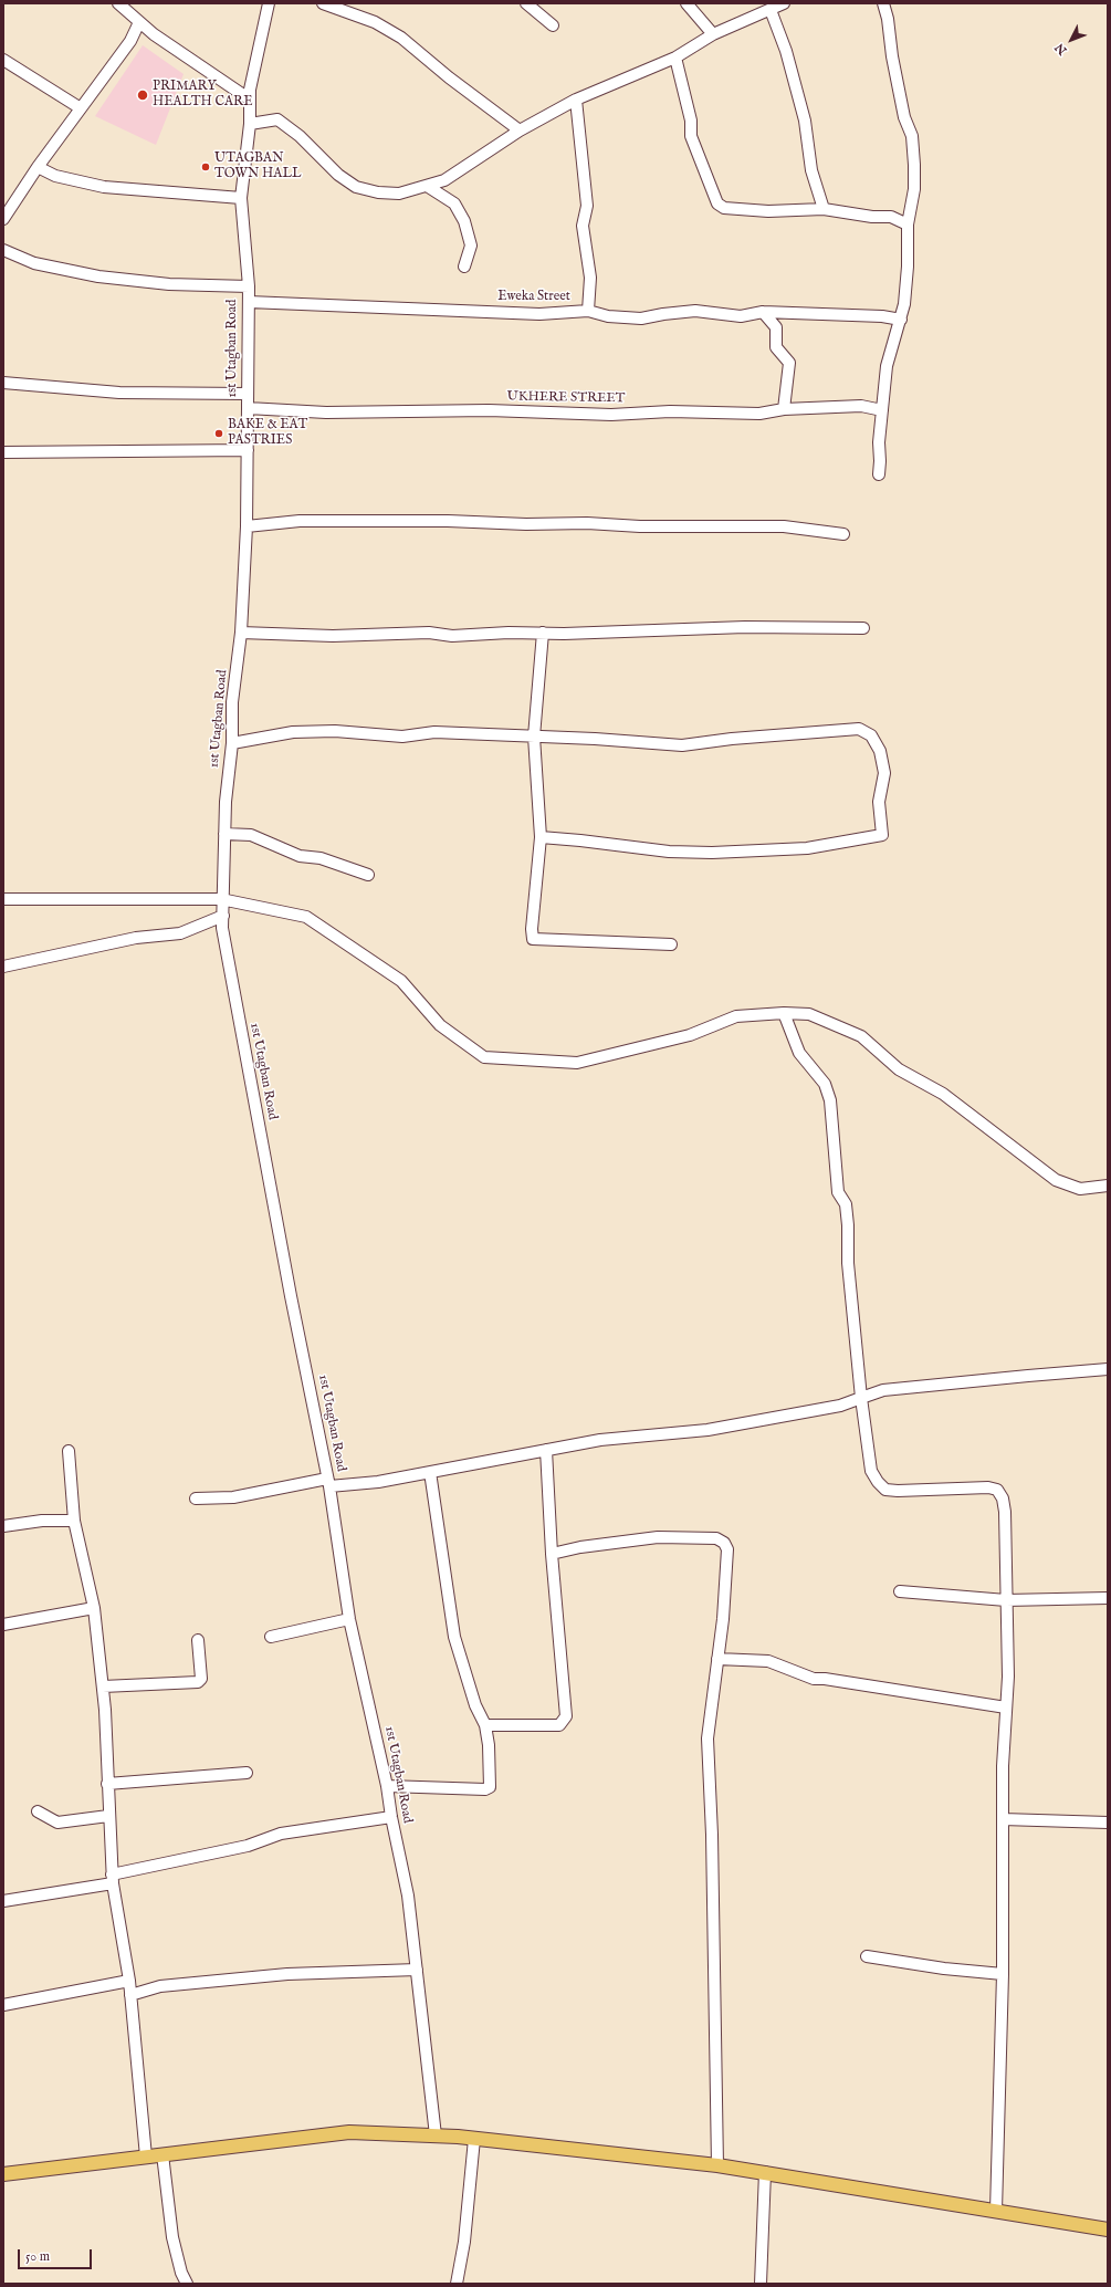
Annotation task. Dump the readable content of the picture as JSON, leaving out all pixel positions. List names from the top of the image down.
{
  "streets": {
    "street": ["Eweka Street", "1st Utagban Road", "UKHERE STREET"]
  },
  "crossings": [
    ["Eweka Street", "1st Utagban Road"],
    ["1st Utagban Road", "UKHERE STREET"]
  ],
  "places": ["PRIMARY HEALTH CARE", "UTAGBAN TOWN HALL", "BAKE & EAT PASTRIES"],
  "scale_bar": "50 m",
  "north": "bottom left"
}
